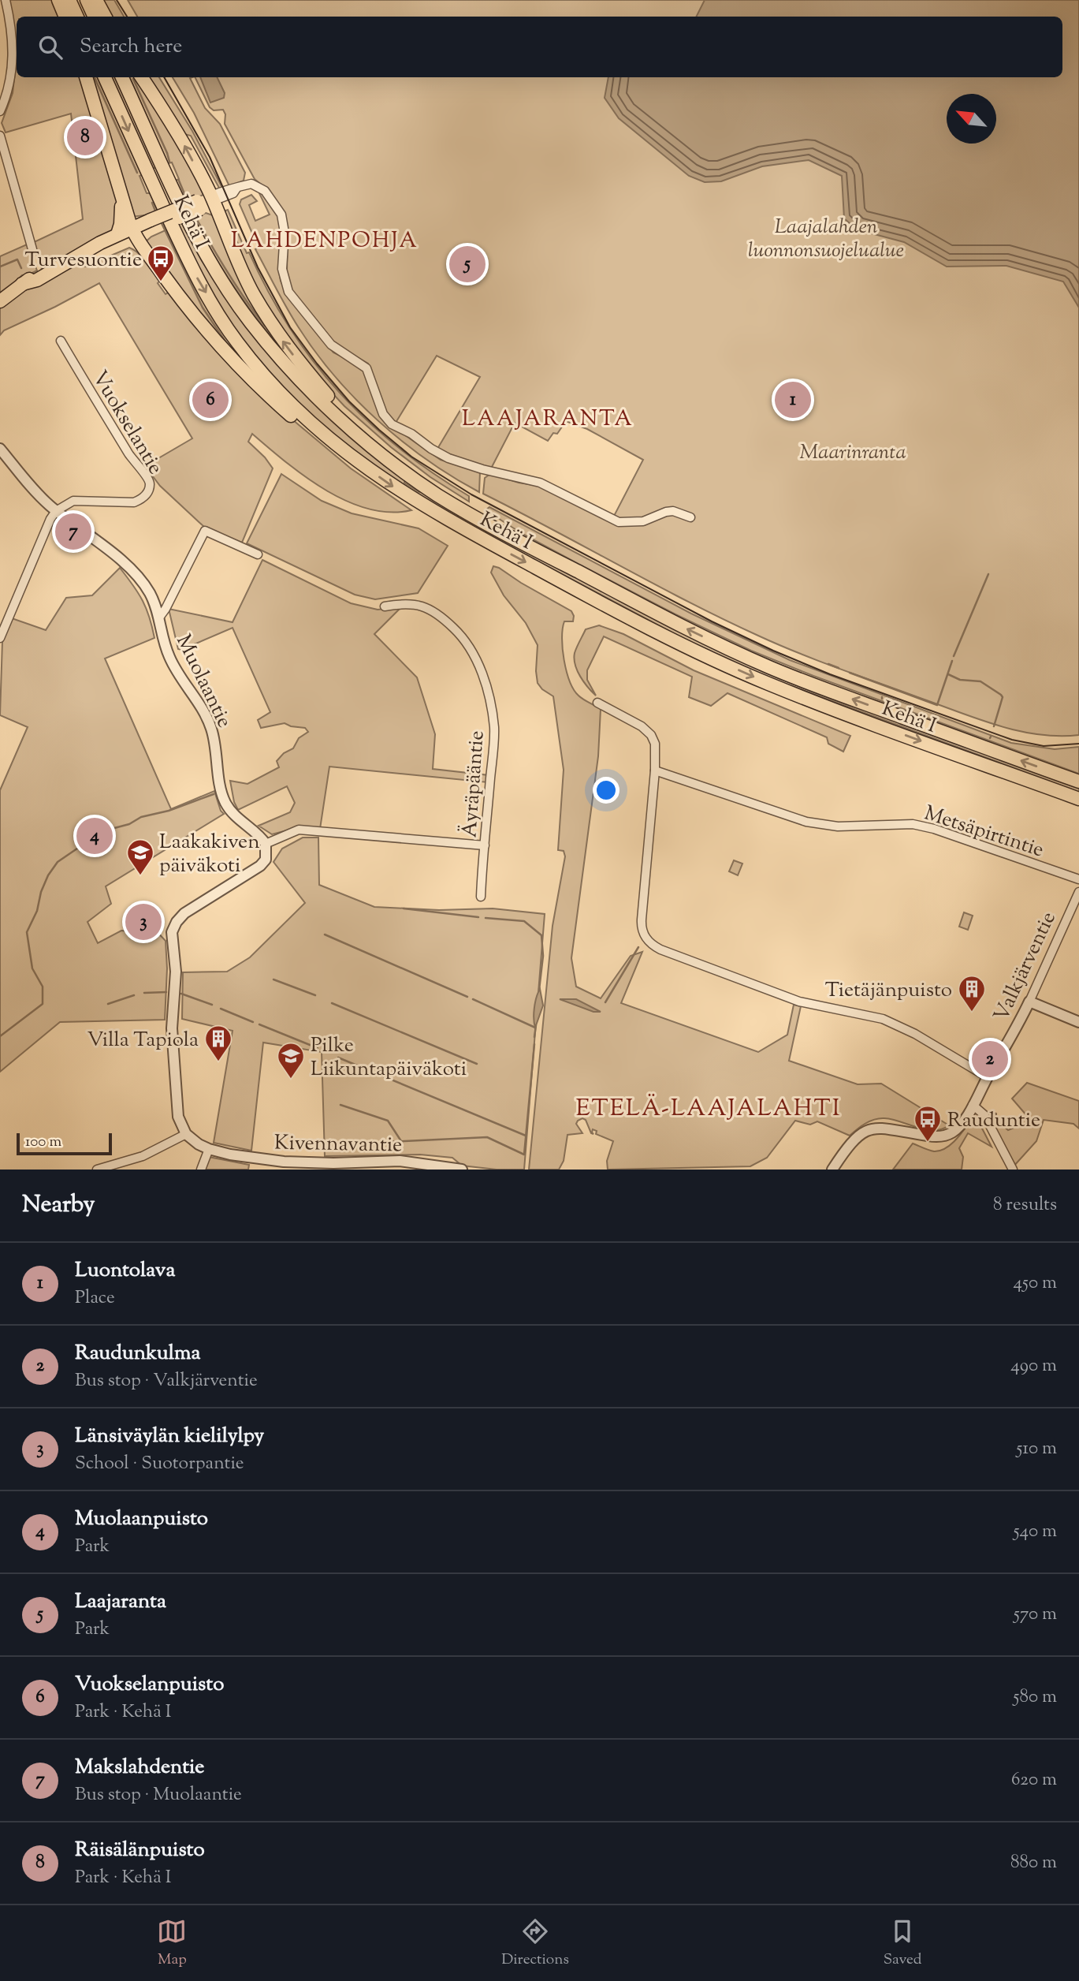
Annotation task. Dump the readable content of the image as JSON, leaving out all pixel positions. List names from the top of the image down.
{
  "streets": {
    "main road": ["Kehä I"],
    "street": [
      "Vuokselantie",
      "Muolaantie",
      "Äyräpääntie",
      "Metsäpirtintie",
      "Valkjärventie",
      "Kivennavantie"
    ]
  },
  "crossings": [
    ["Vuokselantie", "Muolaantie"]
  ],
  "districts": ["LAHDENPOHJA", "LAAJARANTA", "ETELÄ-LAAJALAHTI"],
  "parks": ["Laajalahden luonnonsuojelualue", "Maarinranta"],
  "places": {
    "bus stop": ["Turvesuontie", "Rauduntie"],
    "school or university": ["Laakakiven päiväkoti", "Pilke Liikuntapäiväkoti"],
    "building": ["Tietäjänpuisto", "Villa Tapiola"]
  },
  "scale_bar": "100 m",
  "north": "top left",
  "page": {
    "search": "Search here",
    "pins": [
      "8",
      "5",
      "1",
      "6",
      "7",
      "4",
      "3",
      "2"
    ],
    "scale": "100 m",
    "heading": ["Nearby", "8 results"],
    "list": [
      {
        "mark": "1",
        "name": "Luontolava",
        "note": "Place",
        "value": "450 m"
      },
      {
        "mark": "2",
        "name": "Raudunkulma",
        "note": "Bus stop · Valkjärventie",
        "value": "490 m"
      },
      {
        "mark": "3",
        "name": "Länsiväylän kielilylpy",
        "note": "School · Suotorpantie",
        "value": "510 m"
      },
      {
        "mark": "4",
        "name": "Muolaanpuisto",
        "note": "Park",
        "value": "540 m"
      },
      {
        "mark": "5",
        "name": "Laajaranta",
        "note": "Park",
        "value": "570 m"
      },
      {
        "mark": "6",
        "name": "Vuokselanpuisto",
        "note": "Park · Kehä I",
        "value": "580 m"
      },
      {
        "mark": "7",
        "name": "Makslahdentie",
        "note": "Bus stop · Muolaantie",
        "value": "620 m"
      },
      {
        "mark": "8",
        "name": "Räisälänpuisto",
        "note": "Park · Kehä I",
        "value": "880 m"
      }
    ],
    "nav": ["Map", "Directions", "Saved"]
  }
}
